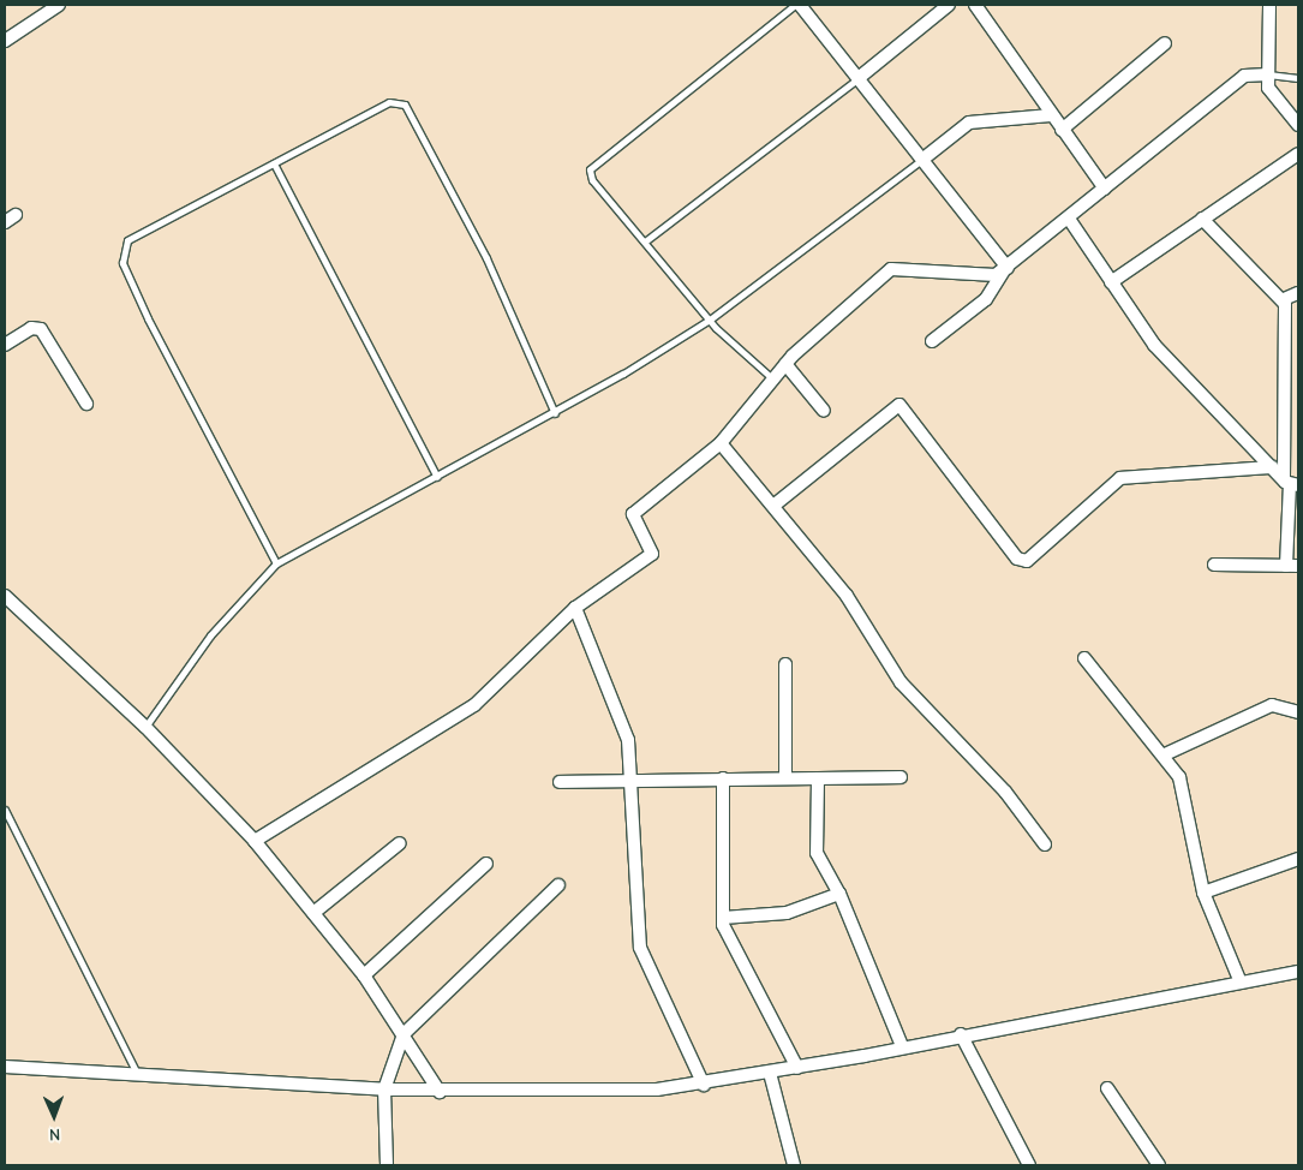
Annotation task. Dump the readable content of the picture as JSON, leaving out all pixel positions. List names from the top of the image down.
{
  "north": "bottom"
}
